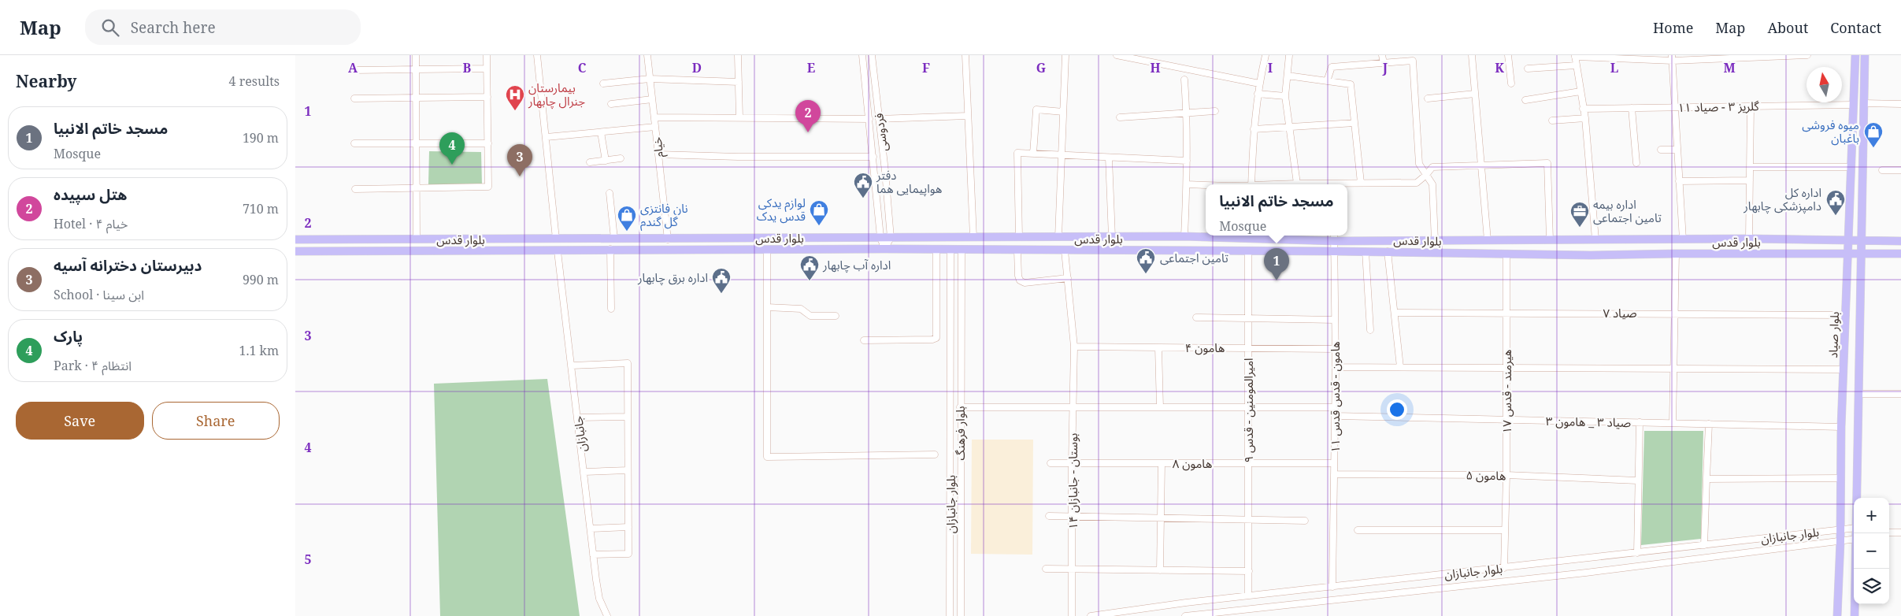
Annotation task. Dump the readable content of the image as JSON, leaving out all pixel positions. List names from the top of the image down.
{
  "streets": {
    "main road": ["بلوار قدس", "بلوار صیاد"],
    "street": [
      "گلریز ۳ - صیاد ۱۱",
      "فردوسی",
      "خیام",
      "صیاد ۷",
      "هامون ۴",
      "هیرمند - قدس ۱۷",
      "هامون - قدس قدس ۱۱",
      "امیرالمومنین - قدس ۹",
      "صیاد ۳ _ هامون ۳",
      "بلوار فرهنگ",
      "جانبازان",
      "هامون ۸",
      "هامون ۵",
      "بوستان - جانبازان ۱۴",
      "بلوار جانبازان"
    ]
  },
  "crossings": [
    ["گلریز ۳ - صیاد ۱۱", "بلوار صیاد"],
    ["فردوسی", "بلوار قدس"],
    ["خیام", "بلوار قدس"],
    ["بلوار قدس", "بلوار صیاد"],
    ["بلوار قدس", "هیرمند - قدس ۱۷"],
    ["بلوار قدس", "هامون - قدس قدس ۱۱"],
    ["بلوار قدس", "امیرالمومنین - قدس ۹"],
    ["بلوار قدس", "بلوار فرهنگ"],
    ["بلوار قدس", "جانبازان"],
    ["بلوار قدس", "بوستان - جانبازان ۱۴"],
    ["بلوار قدس", "بلوار جانبازان"],
    ["صیاد ۷", "بلوار صیاد"],
    ["صیاد ۷", "هیرمند - قدس ۱۷"],
    ["بلوار صیاد", "صیاد ۳ _ هامون ۳"],
    ["بلوار صیاد", "بلوار جانبازان"],
    ["هامون ۴", "هامون - قدس قدس ۱۱"],
    ["هامون ۴", "امیرالمومنین - قدس ۹"],
    ["هامون ۴", "بوستان - جانبازان ۱۴"],
    ["هیرمند - قدس ۱۷", "صیاد ۳ _ هامون ۳"],
    ["هیرمند - قدس ۱۷", "هامون ۵"],
    ["هیرمند - قدس ۱۷", "بلوار جانبازان"],
    ["هامون - قدس قدس ۱۱", "صیاد ۳ _ هامون ۳"],
    ["هامون - قدس قدس ۱۱", "هامون ۸"],
    ["هامون - قدس قدس ۱۱", "هامون ۵"],
    ["هامون - قدس قدس ۱۱", "بلوار جانبازان"],
    ["امیرالمومنین - قدس ۹", "هامون ۸"],
    ["امیرالمومنین - قدس ۹", "بلوار جانبازان"],
    ["هامون ۸", "بوستان - جانبازان ۱۴"]
  ],
  "places": {
    "hospital": ["بیمارستان جنرال چابهار"],
    "shop": ["میوه فروشی باغبان", "لوازم یدکی قدس یدک", "نان فانتزی گل گندم"],
    "public building": [
      "دفتر هواپیمایی هما",
      "اداره کل دامپزشکی چابهار",
      "تامین اجتماعی",
      "اداره آب چابهار",
      "اداره برق چابهار"
    ],
    "office": ["اداره بیمه تامین اجتماعی"]
  },
  "north": "top",
  "page": {
    "header": "Map",
    "search": "Search here",
    "nav": [
      "Home",
      "Map",
      "About",
      "Contact"
    ],
    "heading": ["Nearby", "4 results"],
    "pins": [
      "2",
      "4",
      "3",
      "1"
    ],
    "list": [
      {
        "mark": "1",
        "name": "مسجد خاتم الانبیا",
        "note": "Mosque",
        "value": "190 m"
      },
      {
        "mark": "2",
        "name": "هتل سپیده",
        "note": "Hotel · خیام ۴",
        "value": "710 m"
      },
      {
        "mark": "3",
        "name": "دبیرستان دخترانه آسیه",
        "note": "School · ابن سینا",
        "value": "990 m"
      },
      {
        "mark": "4",
        "name": "پارک",
        "note": "Park · انتظام ۴",
        "value": "1.1 km"
      }
    ],
    "popup": ["مسجد خاتم الانبیا", "Mosque"],
    "buttons": ["Save", "Share"],
    "map_buttons": ["+", "−"]
  },
  "grid": {
    "columns": [
      "A",
      "B",
      "C",
      "D",
      "E",
      "F",
      "G",
      "H",
      "I",
      "J",
      "K",
      "L",
      "M"
    ],
    "rows": [
      "1",
      "2",
      "3",
      "4",
      "5"
    ]
  }
}
